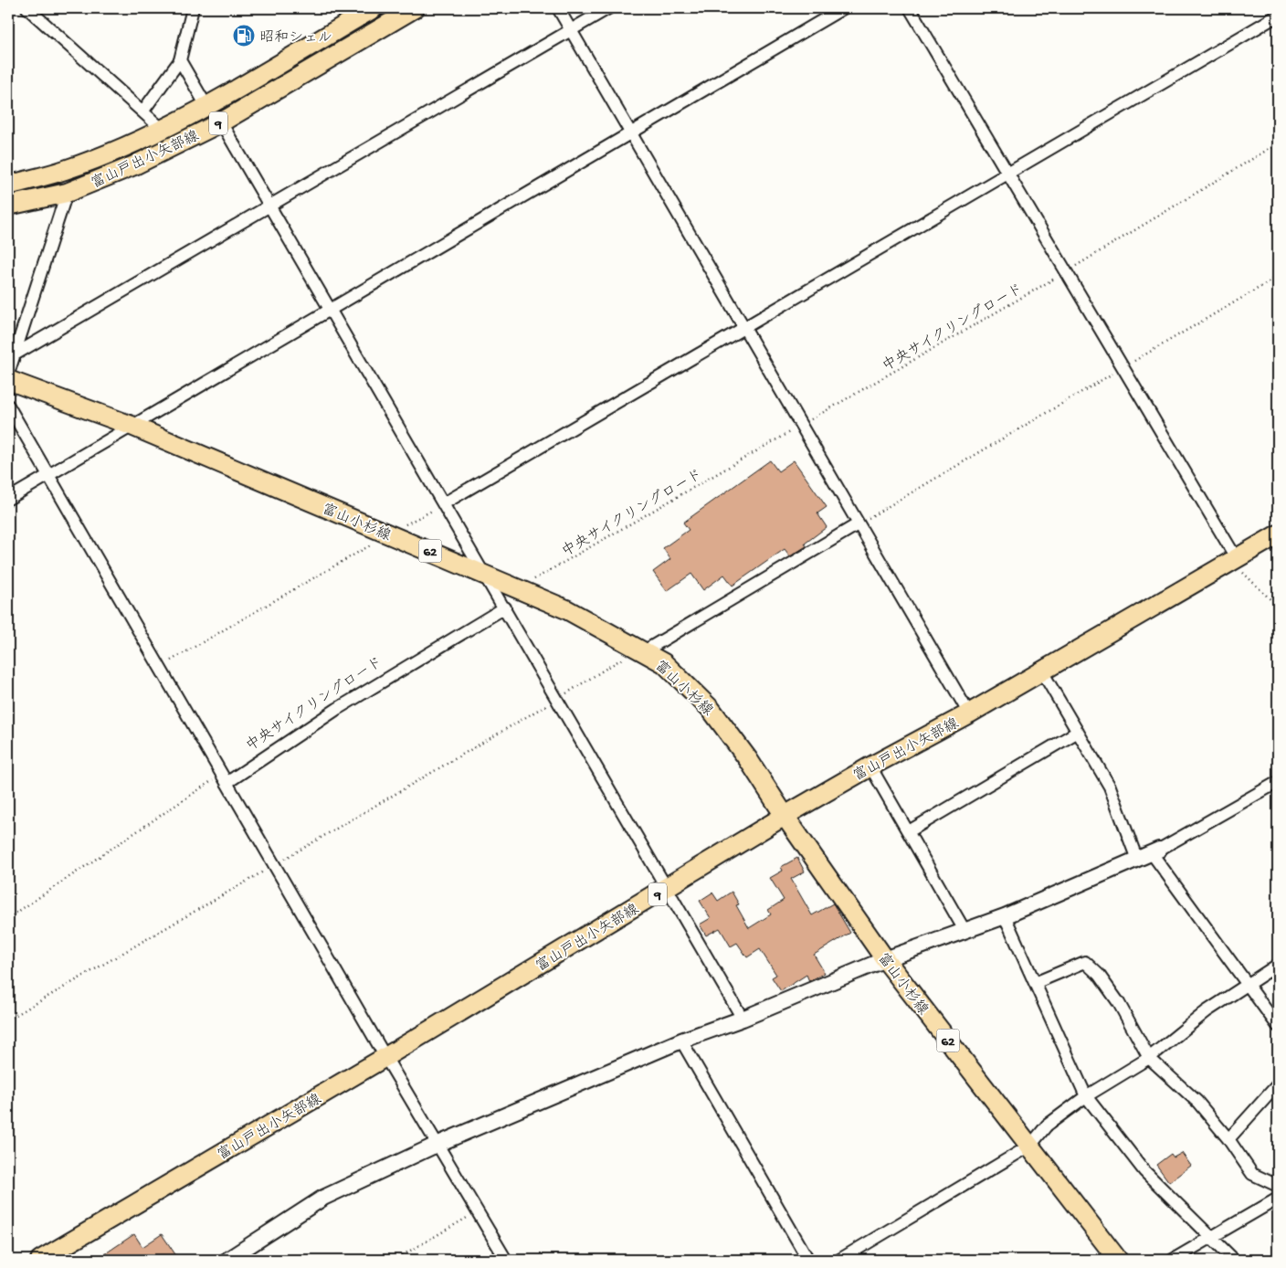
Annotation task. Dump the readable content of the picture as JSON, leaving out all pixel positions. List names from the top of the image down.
{
  "streets": {
    "main road": [
      "9",
      "富山戸出小矢部線",
      "富山小杉線",
      "62"
    ],
    "path": ["中央サイクリングロード"]
  },
  "crossings": [
    ["富山戸出小矢部線", "富山小杉線"],
    ["中央サイクリングロード", "富山小杉線"]
  ],
  "places": {
    "fuel station": ["昭和シェル"]
  }
}
